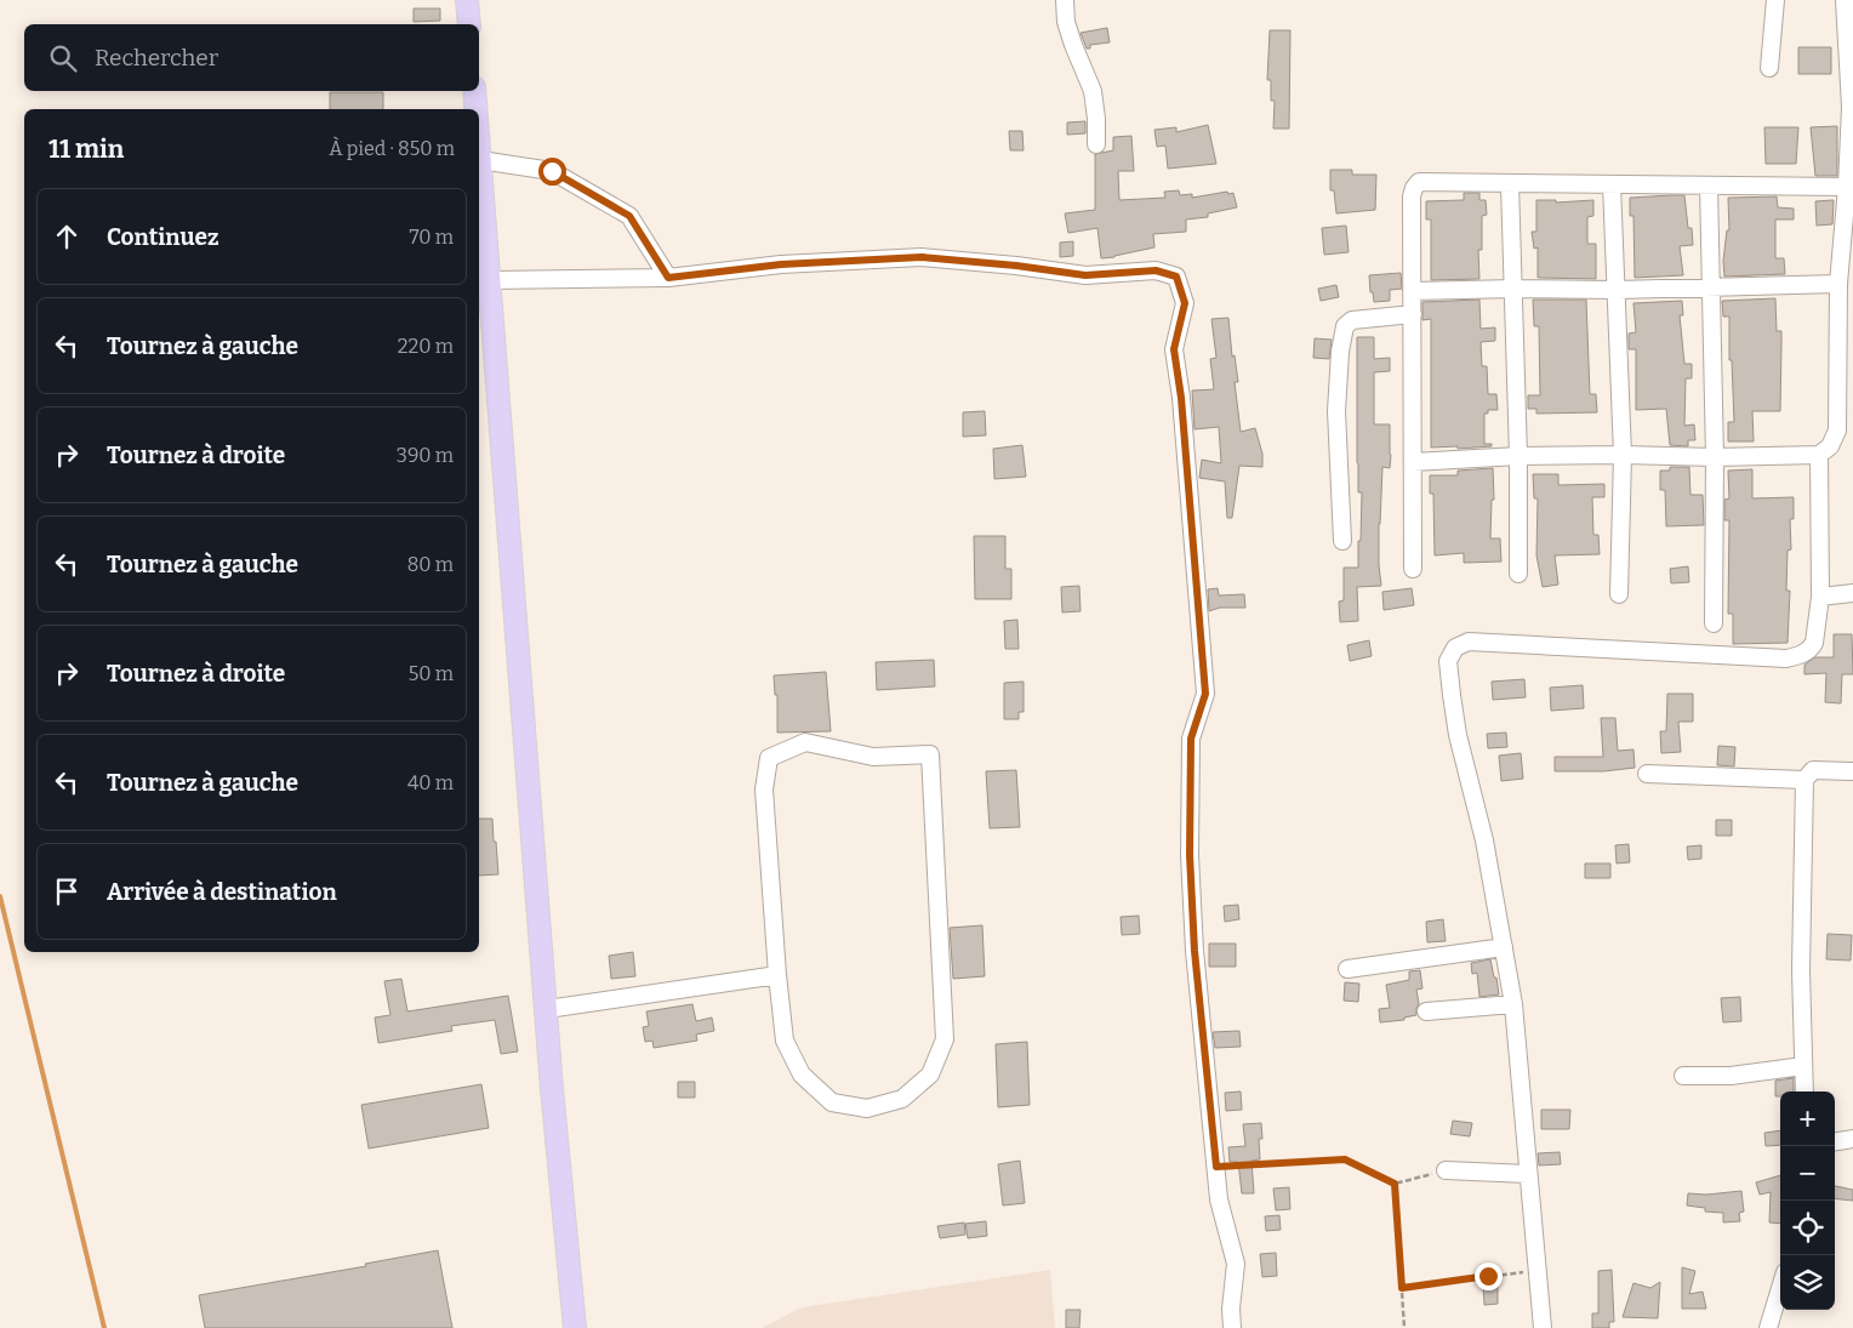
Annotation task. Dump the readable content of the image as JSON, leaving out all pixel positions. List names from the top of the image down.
{
  "page": {
    "search": "Rechercher",
    "heading": ["11 min", "À pied · 850 m"],
    "list": [
      ["Continuez", "70 m"],
      ["Tournez à gauche", "220 m"],
      ["Tournez à droite", "390 m"],
      ["Tournez à gauche", "80 m"],
      ["Tournez à droite", "50 m"],
      ["Tournez à gauche", "40 m"],
      "Arrivée à destination"
    ],
    "map_buttons": ["+", "−"]
  }
}
